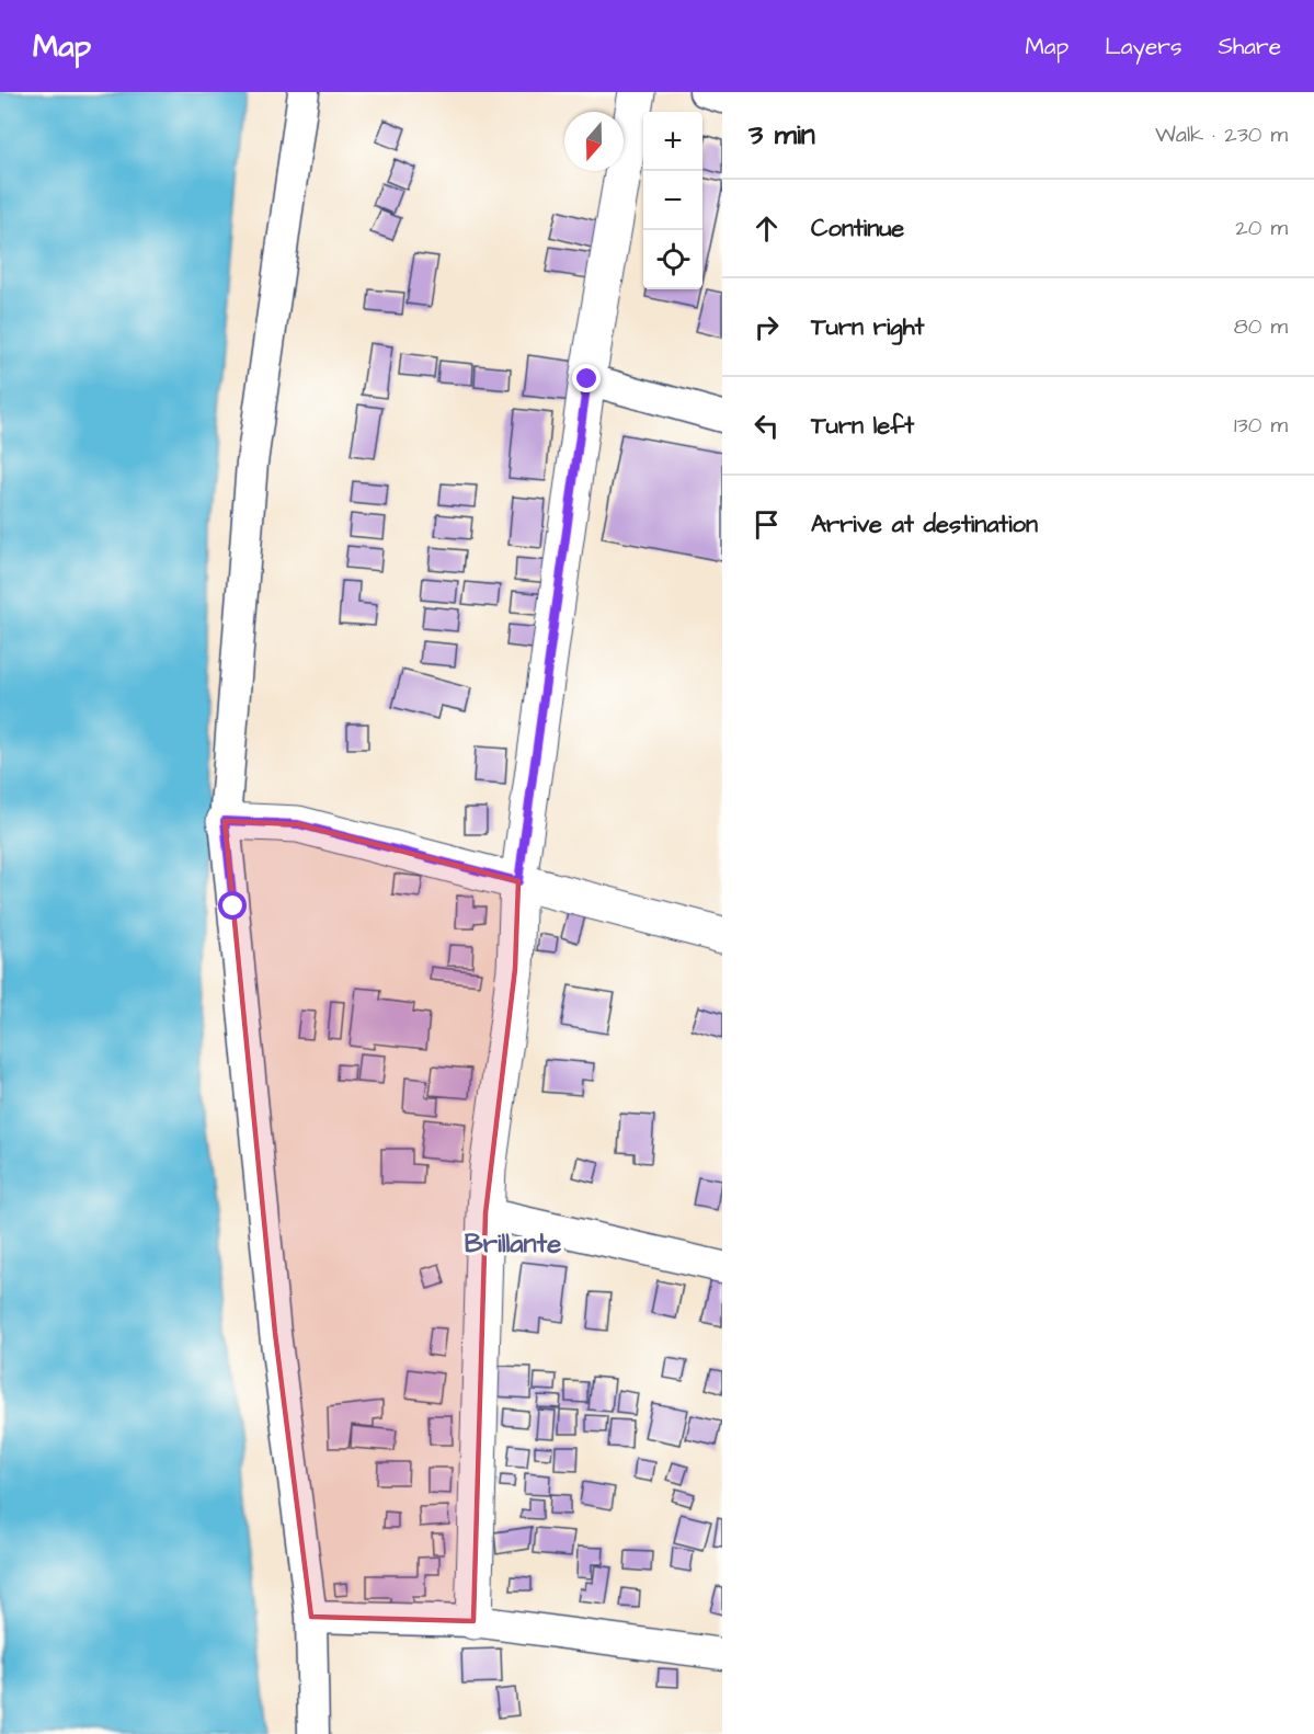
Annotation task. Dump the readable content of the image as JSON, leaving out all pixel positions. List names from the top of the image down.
{
  "districts": ["Brillante"],
  "north": "bottom",
  "page": {
    "header": "Map",
    "nav": ["Map", "Layers", "Share"],
    "heading": ["3 min", "Walk · 230 m"],
    "map_buttons": ["+", "−"],
    "list": [
      ["Continue", "20 m"],
      ["Turn right", "80 m"],
      ["Turn left", "130 m"],
      "Arrive at destination"
    ]
  }
}
